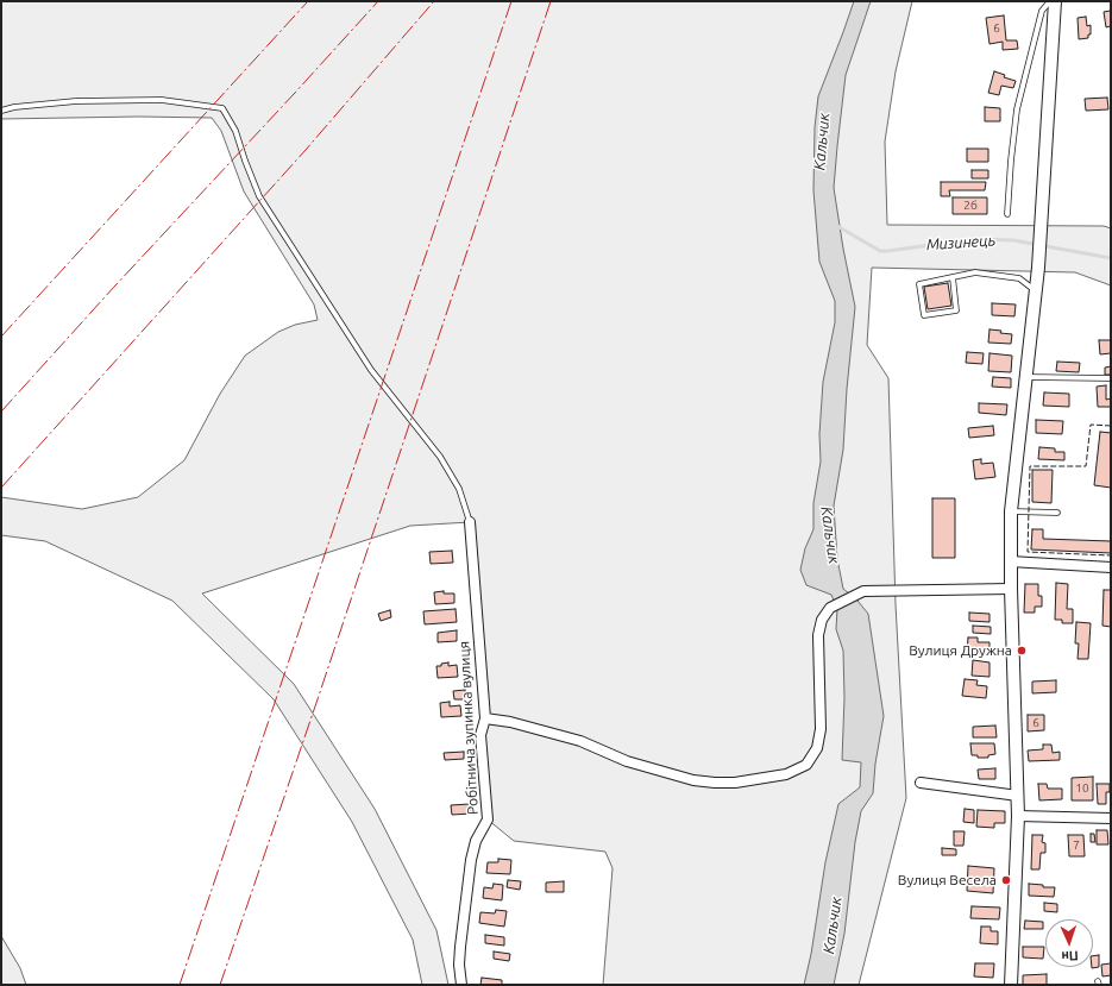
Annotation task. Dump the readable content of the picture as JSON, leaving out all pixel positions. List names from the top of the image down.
{
  "streets": {
    "street": ["Робітнича зупинка вулиця"]
  },
  "water": ["Кальчик", "Мизинець"],
  "places": ["Вулиця Дружна", "Вулиця Весела"],
  "house_numbers": [
    "6",
    "2б",
    "6",
    "10",
    "7"
  ],
  "north": "bottom"
}
